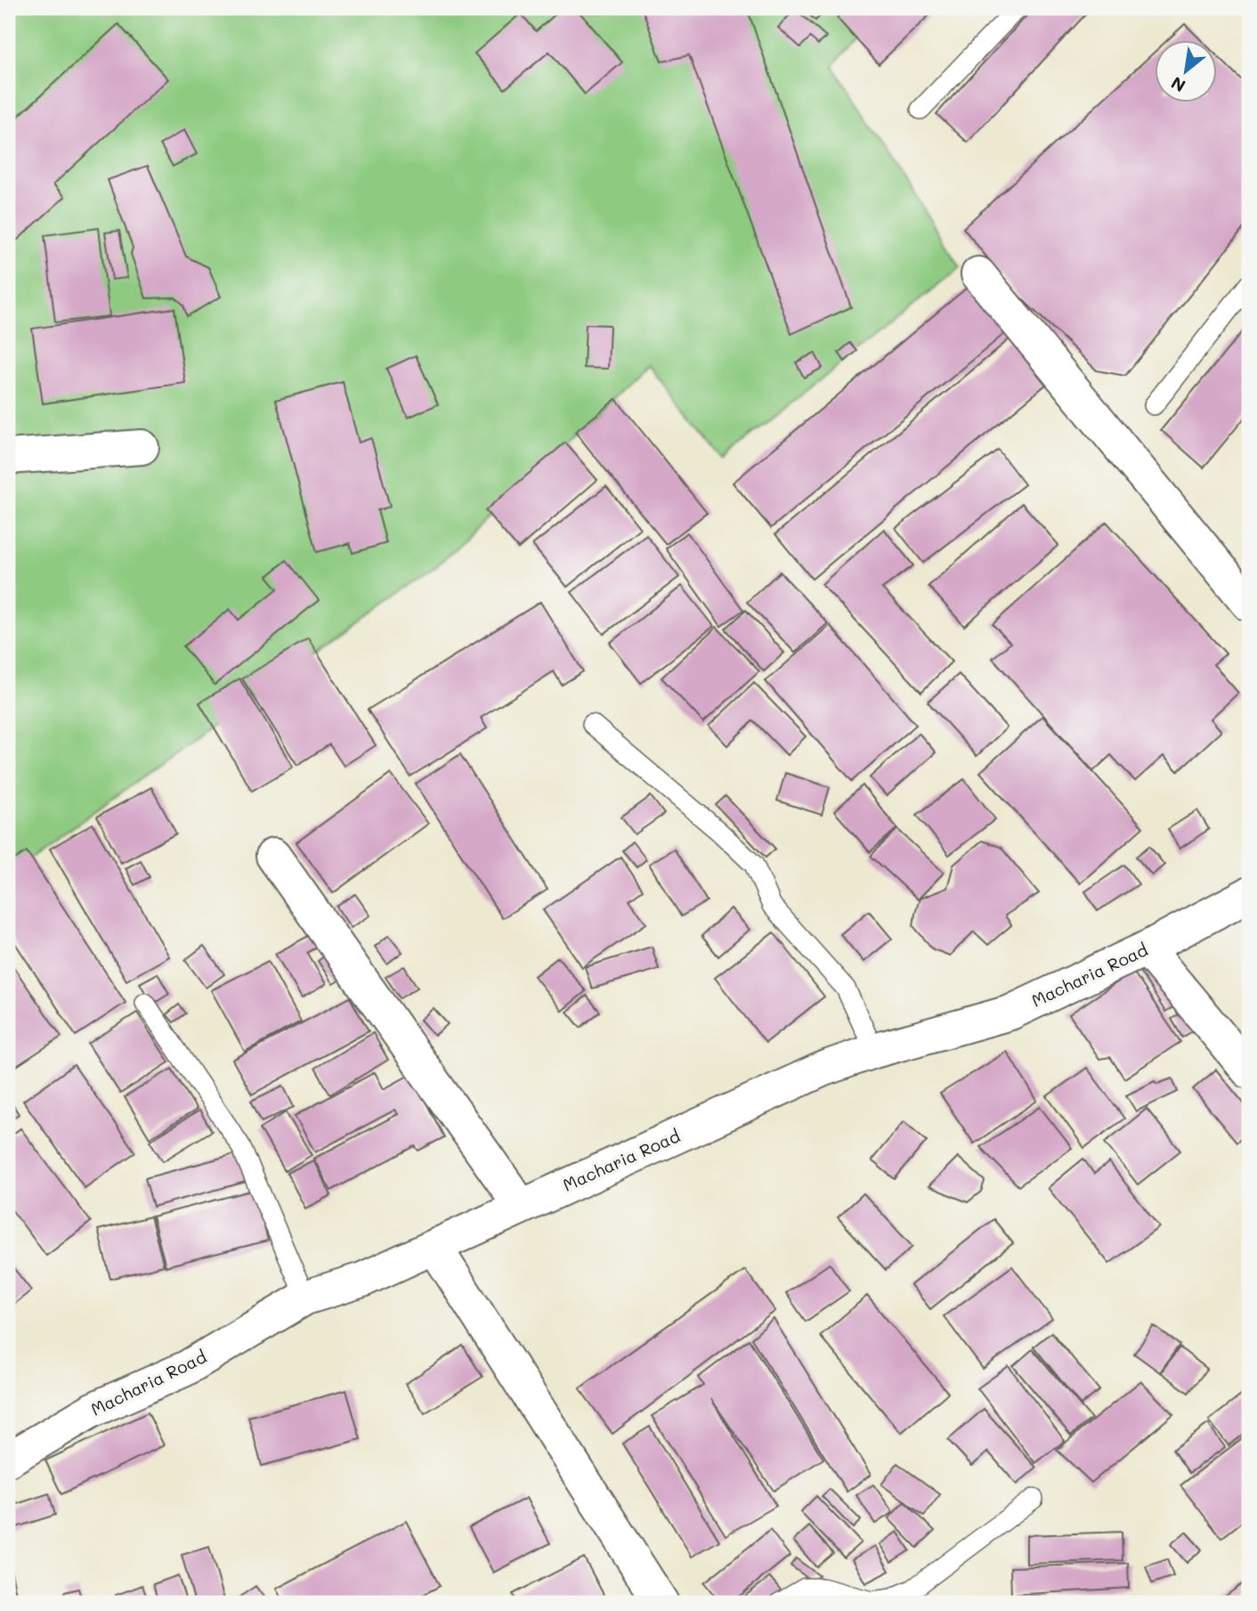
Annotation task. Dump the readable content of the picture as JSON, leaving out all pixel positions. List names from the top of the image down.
{
  "streets": {
    "street": ["Macharia Road"]
  },
  "north": "bottom left"
}
